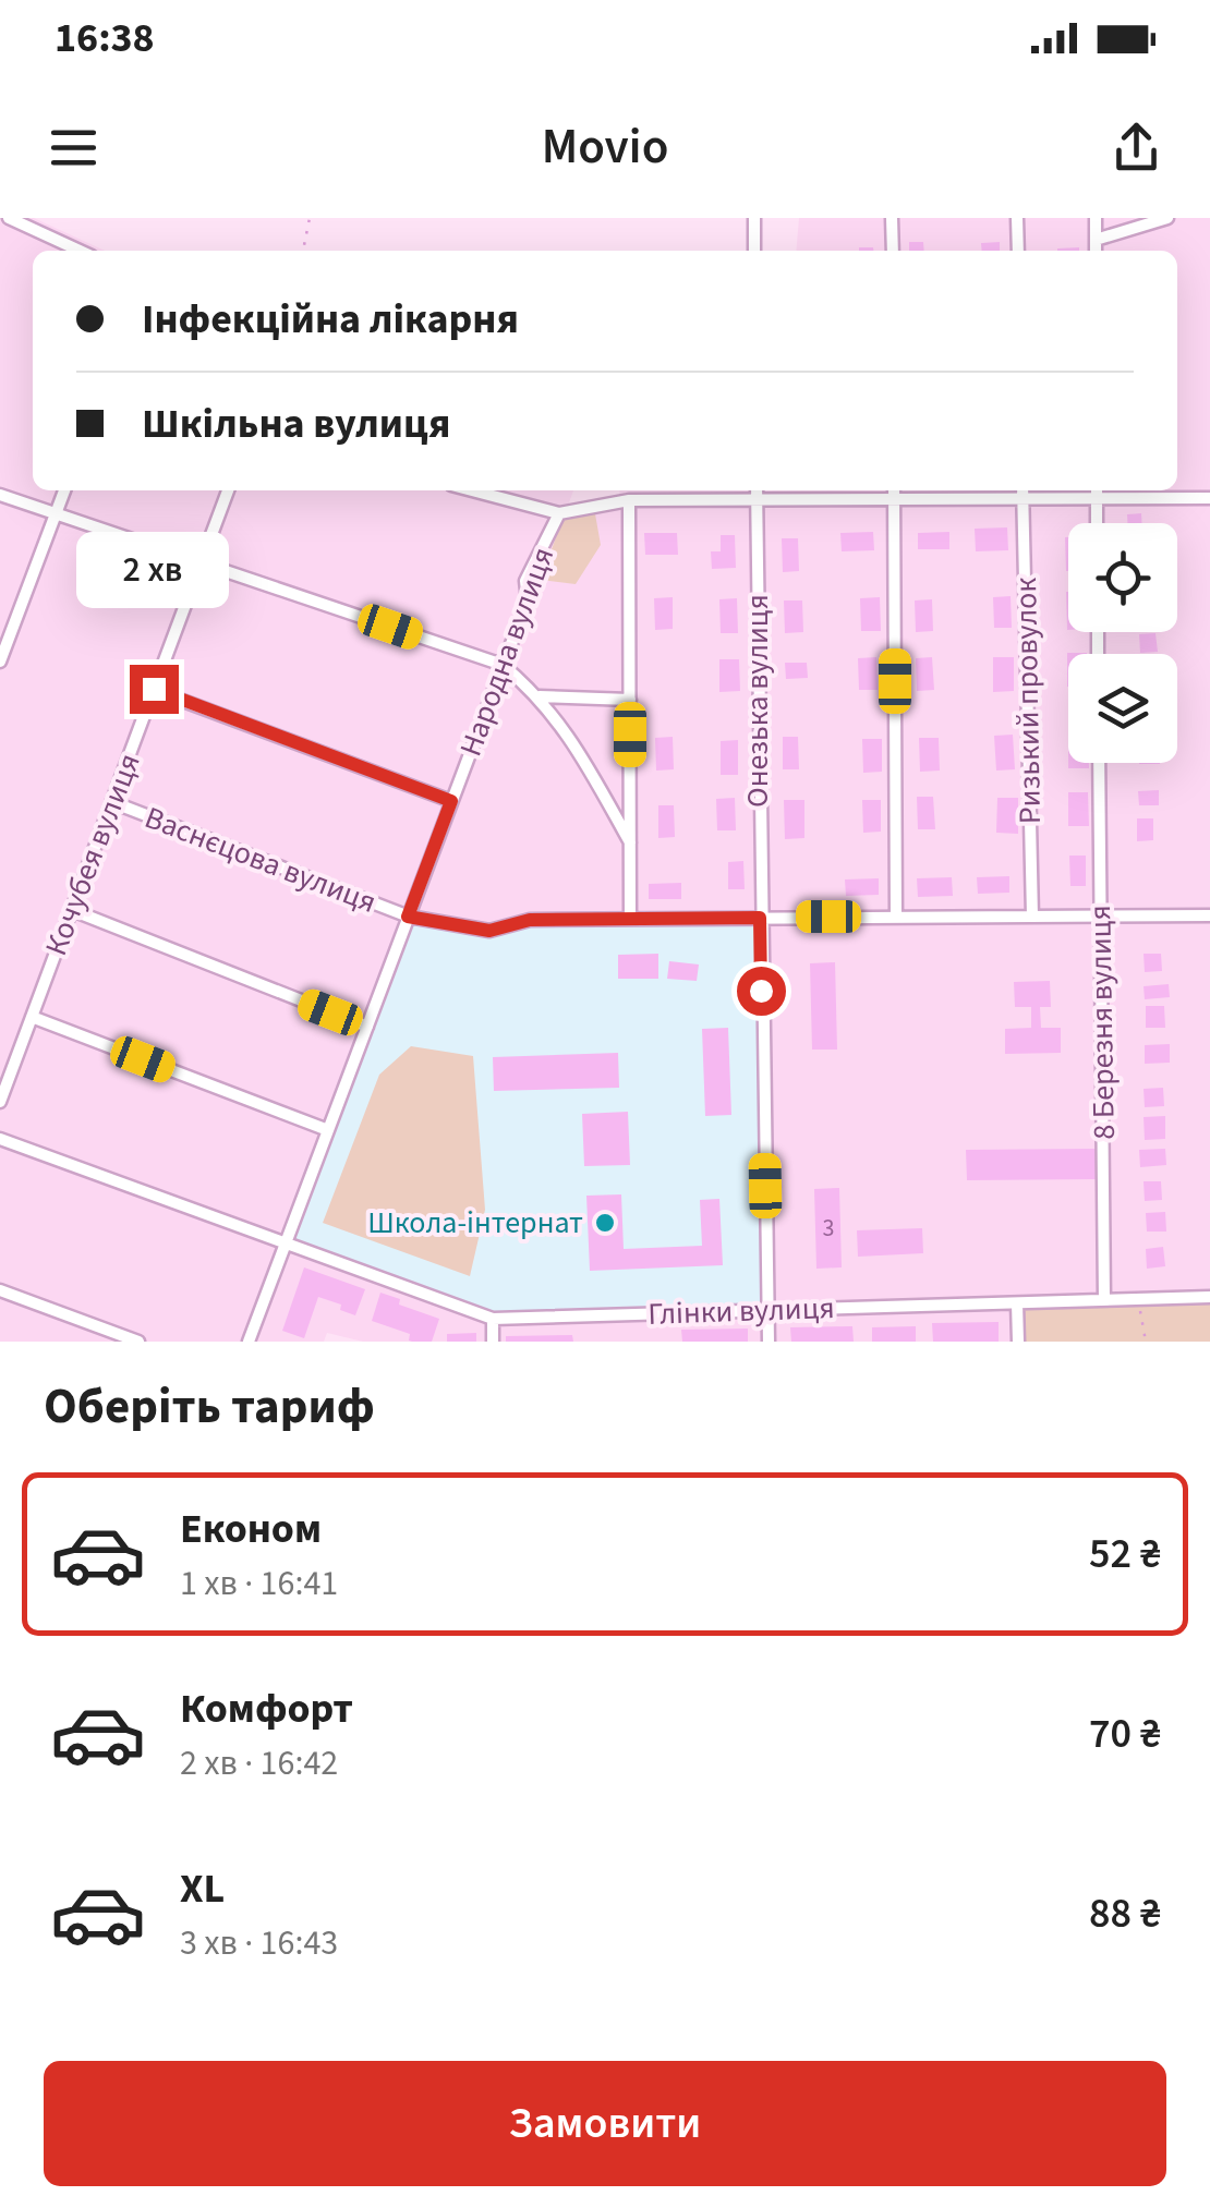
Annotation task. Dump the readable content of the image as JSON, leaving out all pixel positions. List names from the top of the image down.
{
  "streets": {
    "street": [
      "Народна вулиця",
      "Онезька вулиця",
      "Ризький провулок",
      "Кочубея вулиця",
      "Васнєцова вулиця",
      "8 Березня вулиця",
      "Глінки вулиця"
    ]
  },
  "crossings": [
    ["Народна вулиця", "Васнєцова вулиця"],
    ["Народна вулиця", "Глінки вулиця"],
    ["Онезька вулиця", "Глінки вулиця"],
    ["Кочубея вулиця", "Васнєцова вулиця"],
    ["8 Березня вулиця", "Глінки вулиця"]
  ],
  "places": ["Школа-інтернат"],
  "house_numbers": ["3"],
  "page": {
    "status": "16:38",
    "header": "Movio",
    "banner": ["Інфекційна лікарня", "Шкільна вулиця"],
    "bubble": "2 хв",
    "heading": "Оберіть тариф",
    "list": [
      {
        "name": "Економ",
        "note": "1 хв · 16:41",
        "value": "52 ₴"
      },
      {
        "name": "Комфорт",
        "note": "2 хв · 16:42",
        "value": "70 ₴"
      },
      {
        "name": "XL",
        "note": "3 хв · 16:43",
        "value": "88 ₴"
      }
    ],
    "buttons": "Замовити"
  }
}
